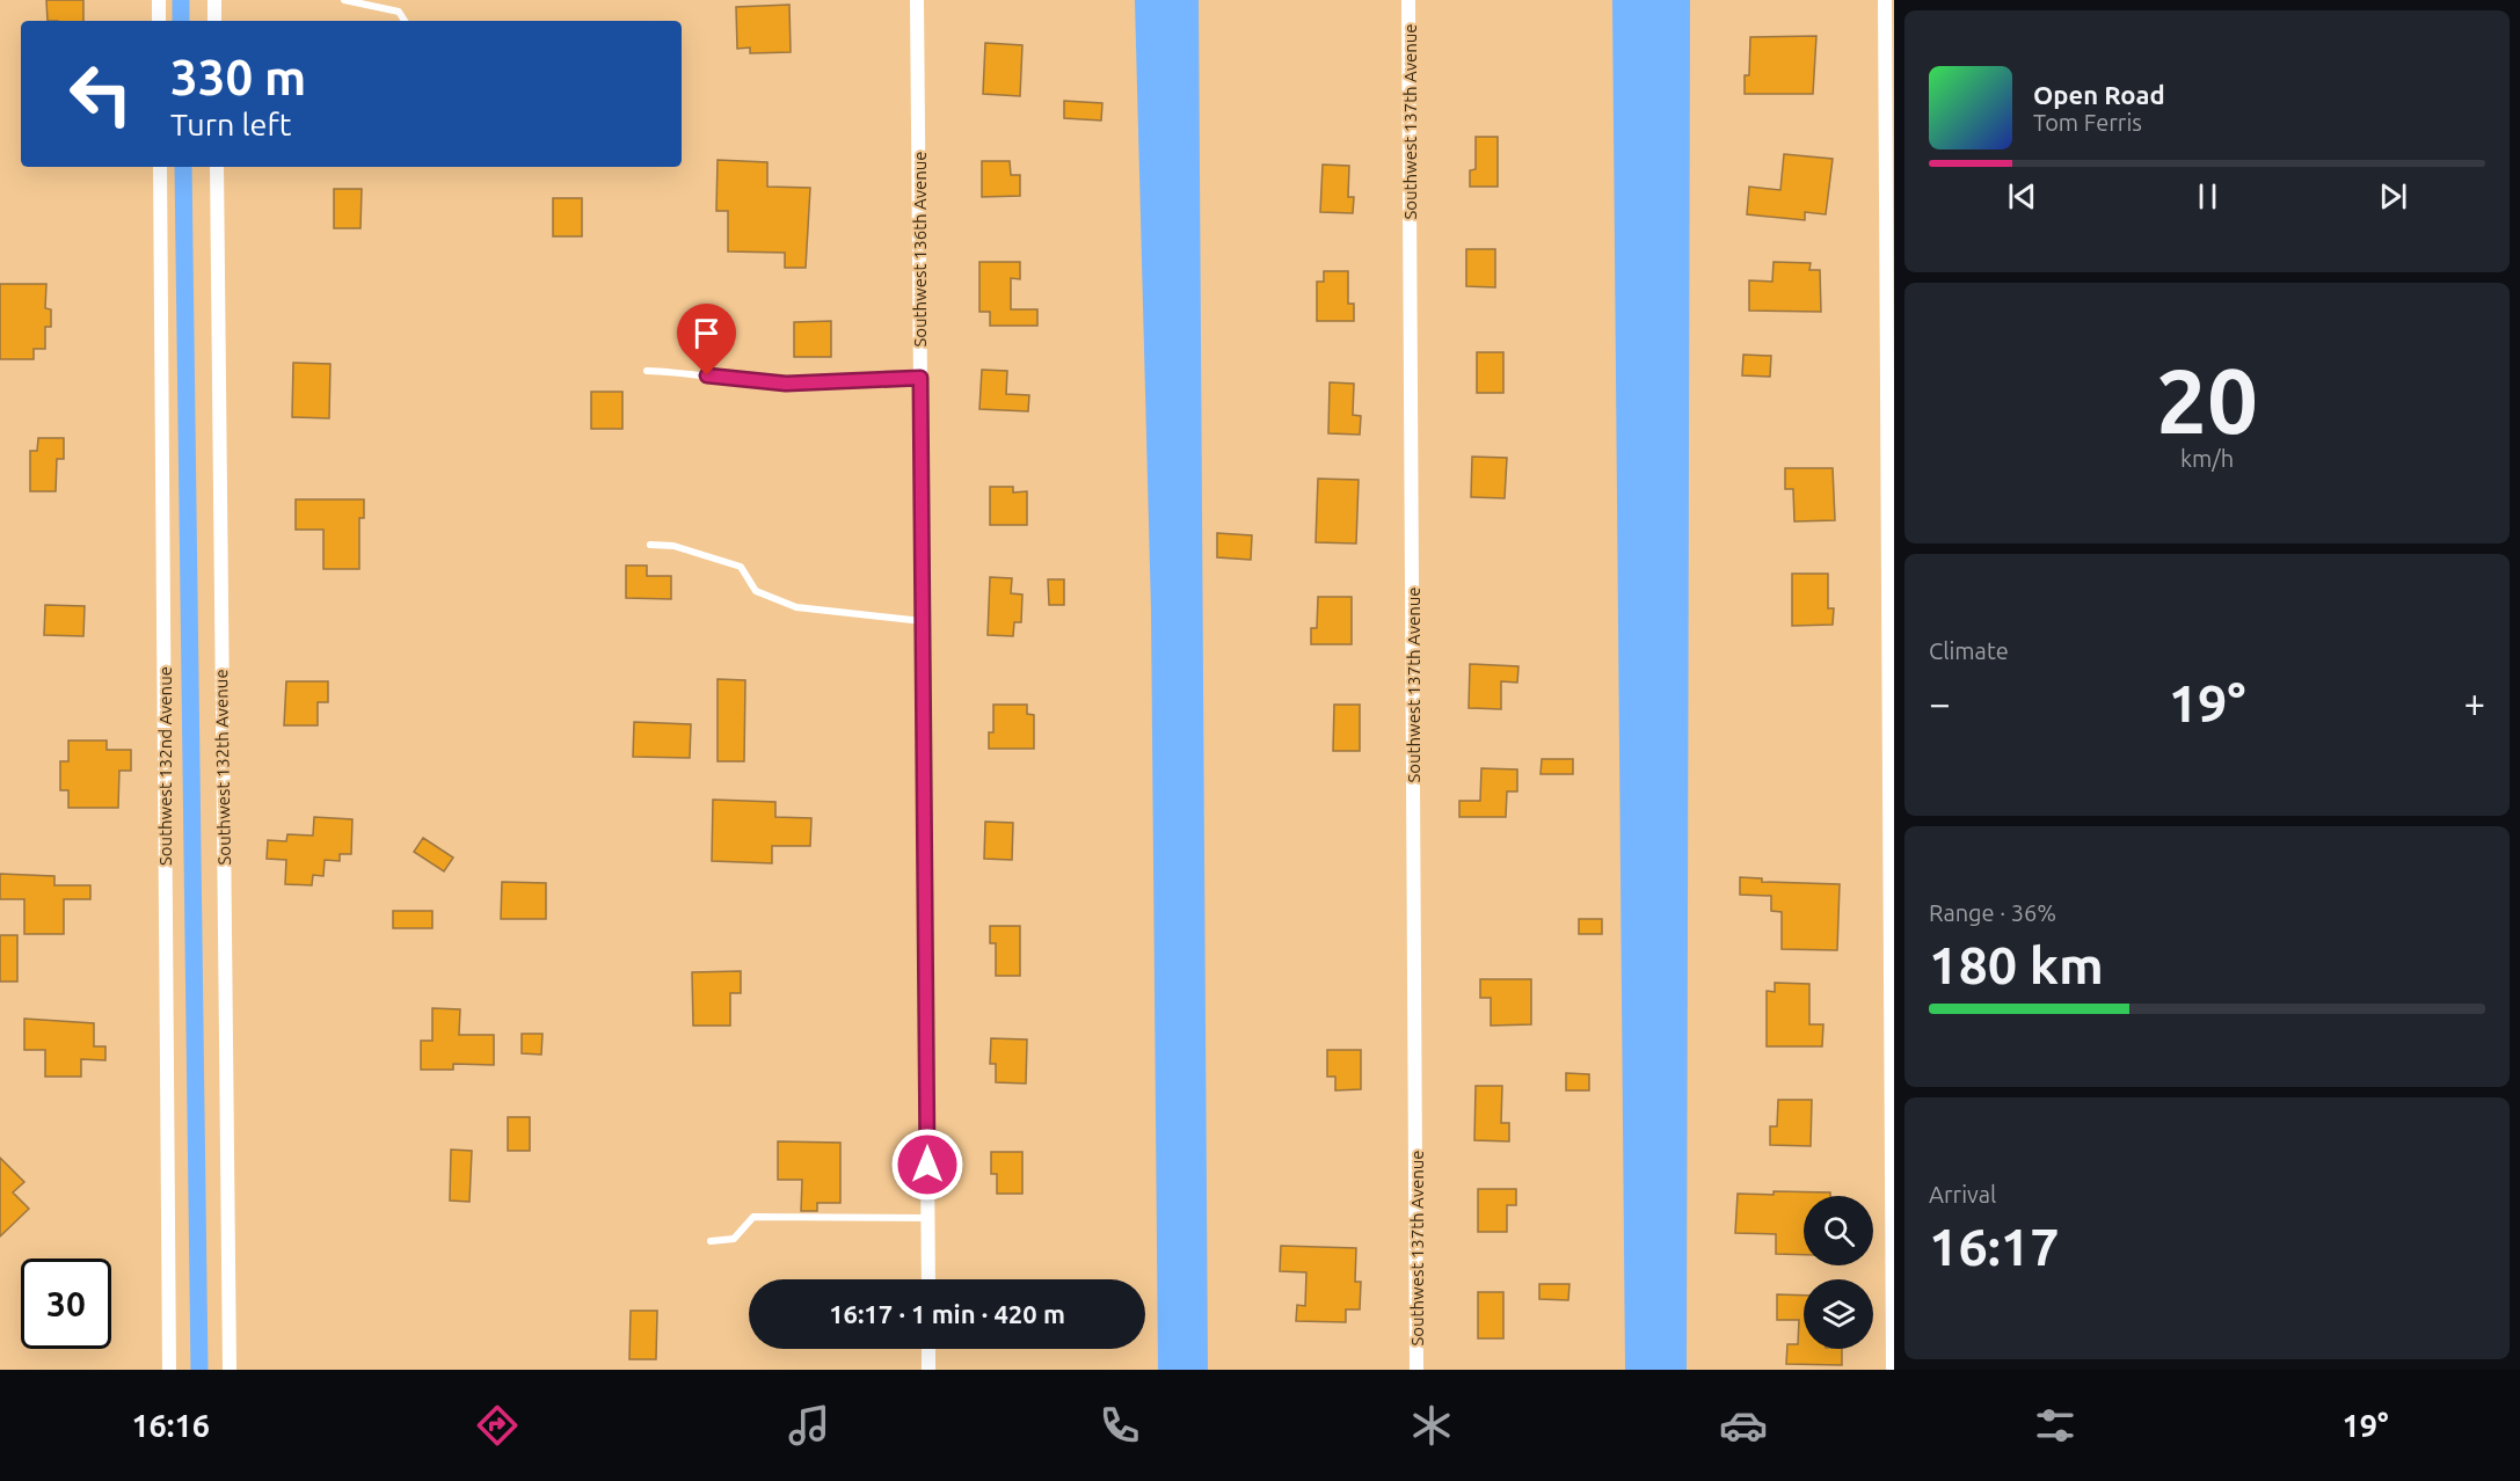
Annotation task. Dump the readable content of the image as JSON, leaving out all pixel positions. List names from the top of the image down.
{
  "streets": {
    "street": [
      "Southwest 137th Avenue",
      "Southwest 136th Avenue",
      "Southwest 132nd Avenue",
      "Southwest 132th Avenue"
    ]
  },
  "page": {
    "turn": ["330 m", "Turn left"],
    "song": ["Open Road", "Tom Ferris"],
    "tile": [
      ["20", "km/h"],
      "Climate",
      ["Range · 36%", "180 km"],
      ["Arrival", "16:17"]
    ],
    "heat": ["−", "19°", "+"],
    "limit": "30",
    "trip": "16:17 · 1 min · 420 m",
    "tabs": ["16:16", "19°"]
  }
}
